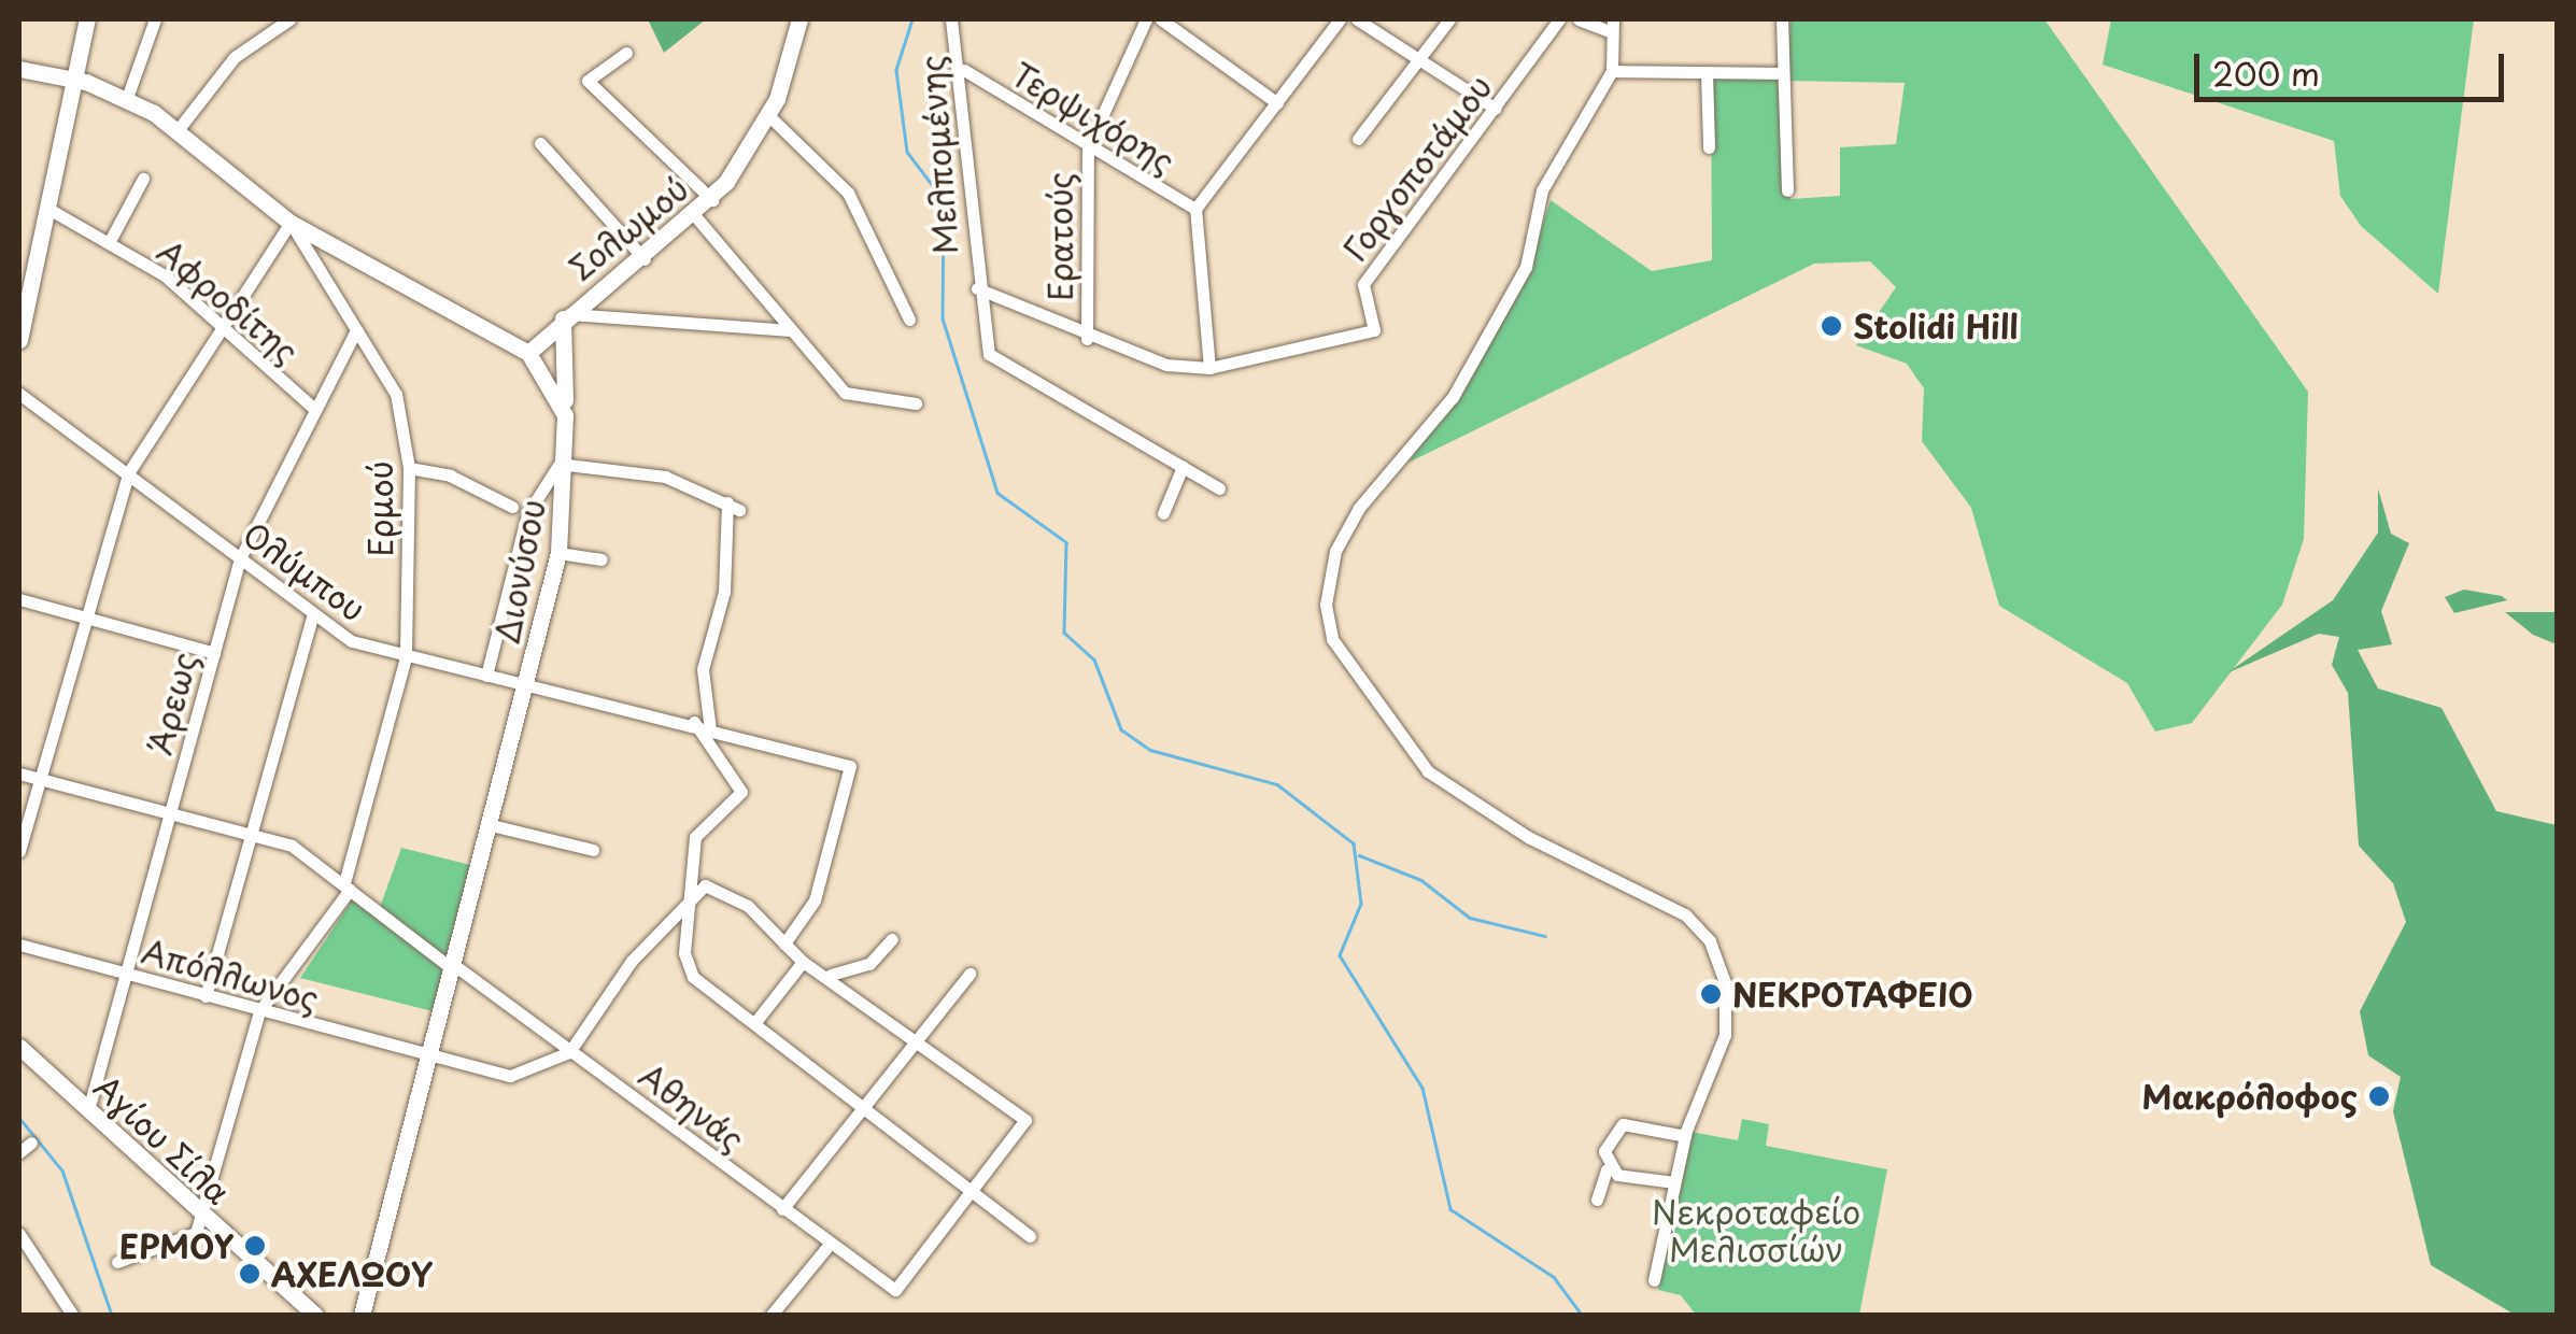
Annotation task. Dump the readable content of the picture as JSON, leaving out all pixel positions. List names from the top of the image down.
{
  "streets": {
    "street": [
      "Τερψιχόρης",
      "Μελπομένης",
      "Γοργοποτάμου",
      "Σολωμού",
      "Ερατούς",
      "Αφροδίτης",
      "Ερμού",
      "Ολύμπου",
      "Διονύσου",
      "Άρεως",
      "Απόλλωνος",
      "Αθηνάς",
      "Αγίου Σίλα"
    ]
  },
  "crossings": [
    ["Τερψιχόρης", "Μελπομένης"],
    ["Τερψιχόρης", "Ερατούς"],
    ["Μελπομένης", "Γοργοποτάμου"],
    ["Γοργοποτάμου", "Ερατούς"],
    ["Σολωμού", "Διονύσου"],
    ["Αφροδίτης", "Άρεως"],
    ["Ερμού", "Ολύμπου"],
    ["Ερμού", "Άρεως"],
    ["Ερμού", "Αθηνάς"],
    ["Ολύμπου", "Διονύσου"],
    ["Ολύμπου", "Άρεως"],
    ["Διονύσου", "Απόλλωνος"],
    ["Διονύσου", "Αθηνάς"],
    ["Άρεως", "Απόλλωνος"],
    ["Άρεως", "Αθηνάς"],
    ["Άρεως", "Αγίου Σίλα"],
    ["Απόλλωνος", "Αθηνάς"]
  ],
  "parks": ["Νεκροταφείο Μελισσίών"],
  "places": [
    "Stolidi Hill",
    "ΝΕΚΡΟΤΑΦΕΙΟ",
    "Μακρόλοφος",
    "ΕΡΜΟΥ",
    "ΑΧΕΛΩΟΥ"
  ],
  "scale_bar": "200 m"
}
